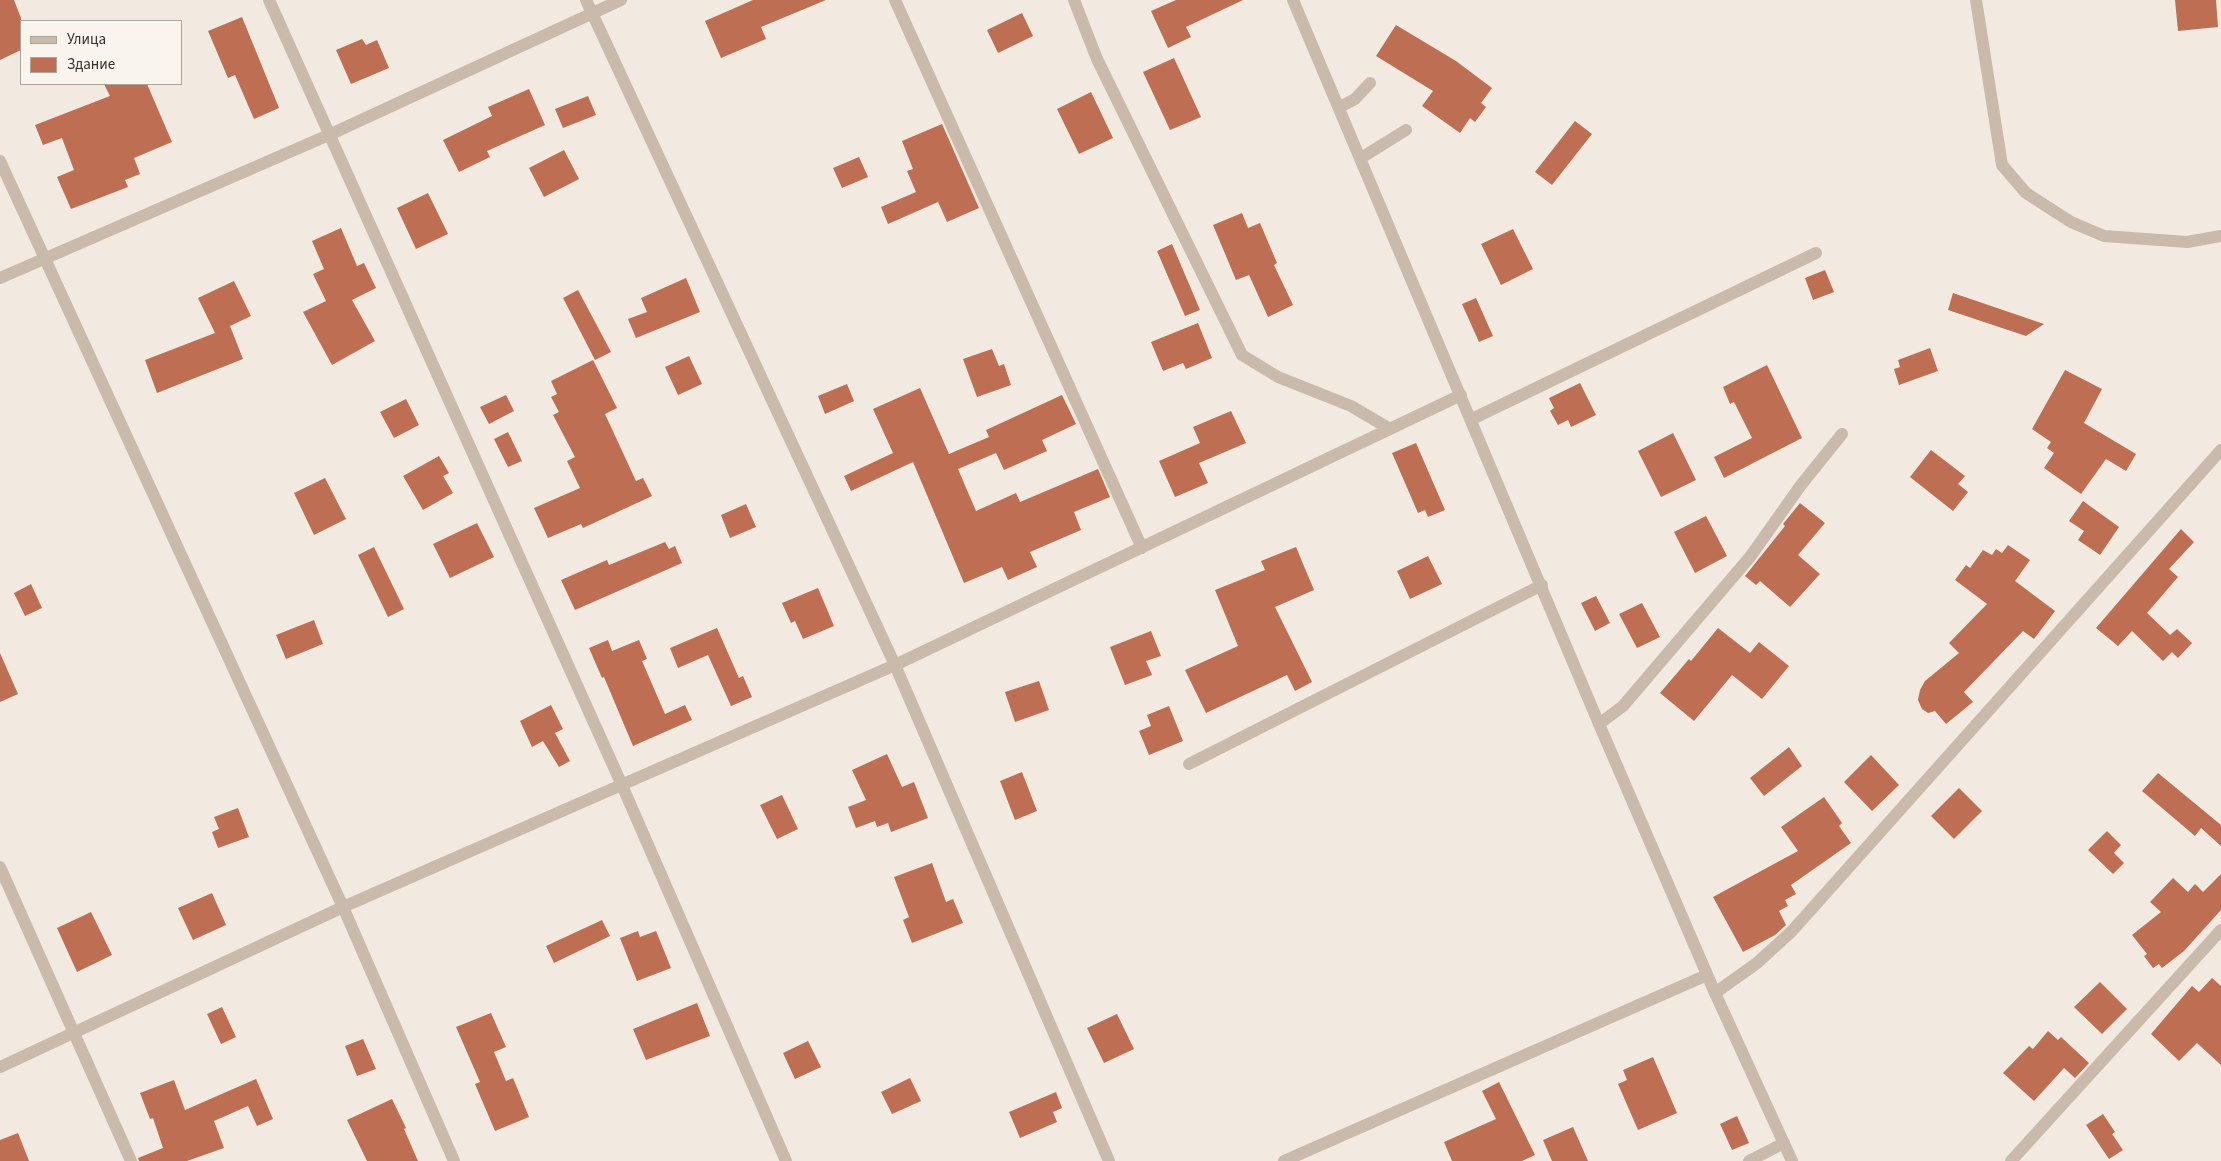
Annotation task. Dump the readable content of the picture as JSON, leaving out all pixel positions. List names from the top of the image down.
{
  "legend": ["Улица", "Здание"]
}
